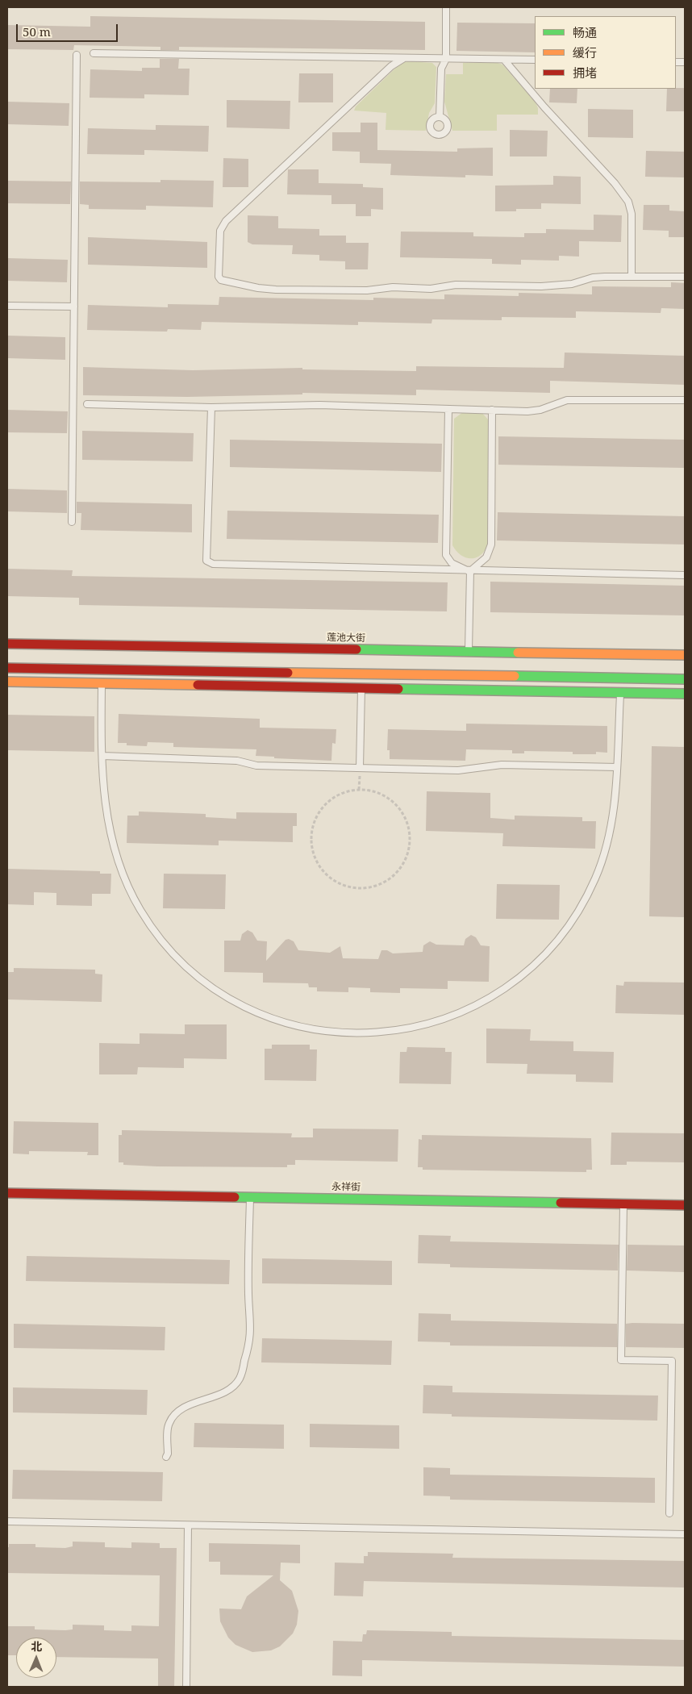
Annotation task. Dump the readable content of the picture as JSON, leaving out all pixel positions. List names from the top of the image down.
{
  "streets": {
    "street": ["莲池大街", "永祥街"]
  },
  "legend": ["畅通", "缓行", "拥堵"],
  "scale_bar": "50 m",
  "north": "top"
}
